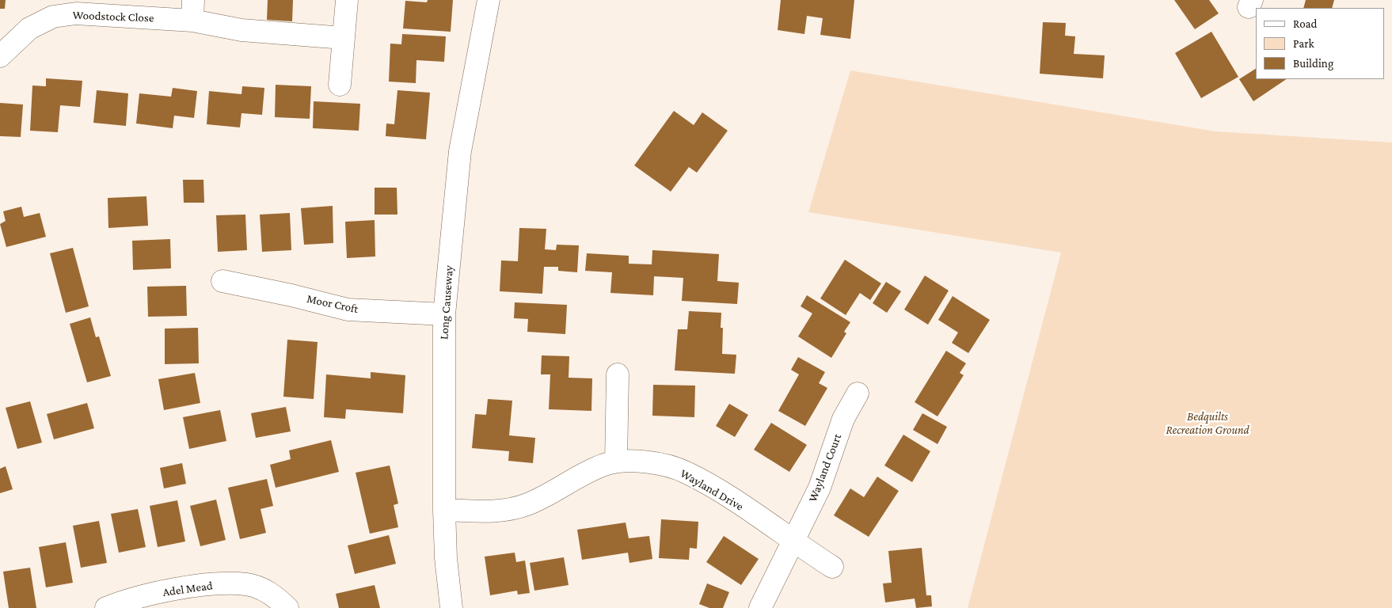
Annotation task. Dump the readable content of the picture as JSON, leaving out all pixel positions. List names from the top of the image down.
{
  "streets": {
    "street": [
      "Woodstock Close",
      "Long Causeway",
      "Moor Croft",
      "Wayland Court",
      "Wayland Drive",
      "Adel Mead"
    ]
  },
  "crossings": [
    ["Long Causeway", "Moor Croft"],
    ["Long Causeway", "Wayland Drive"],
    ["Wayland Court", "Wayland Drive"]
  ],
  "parks": ["Bedquilts Recreation Ground"],
  "legend": ["Road", "Park", "Building"]
}
